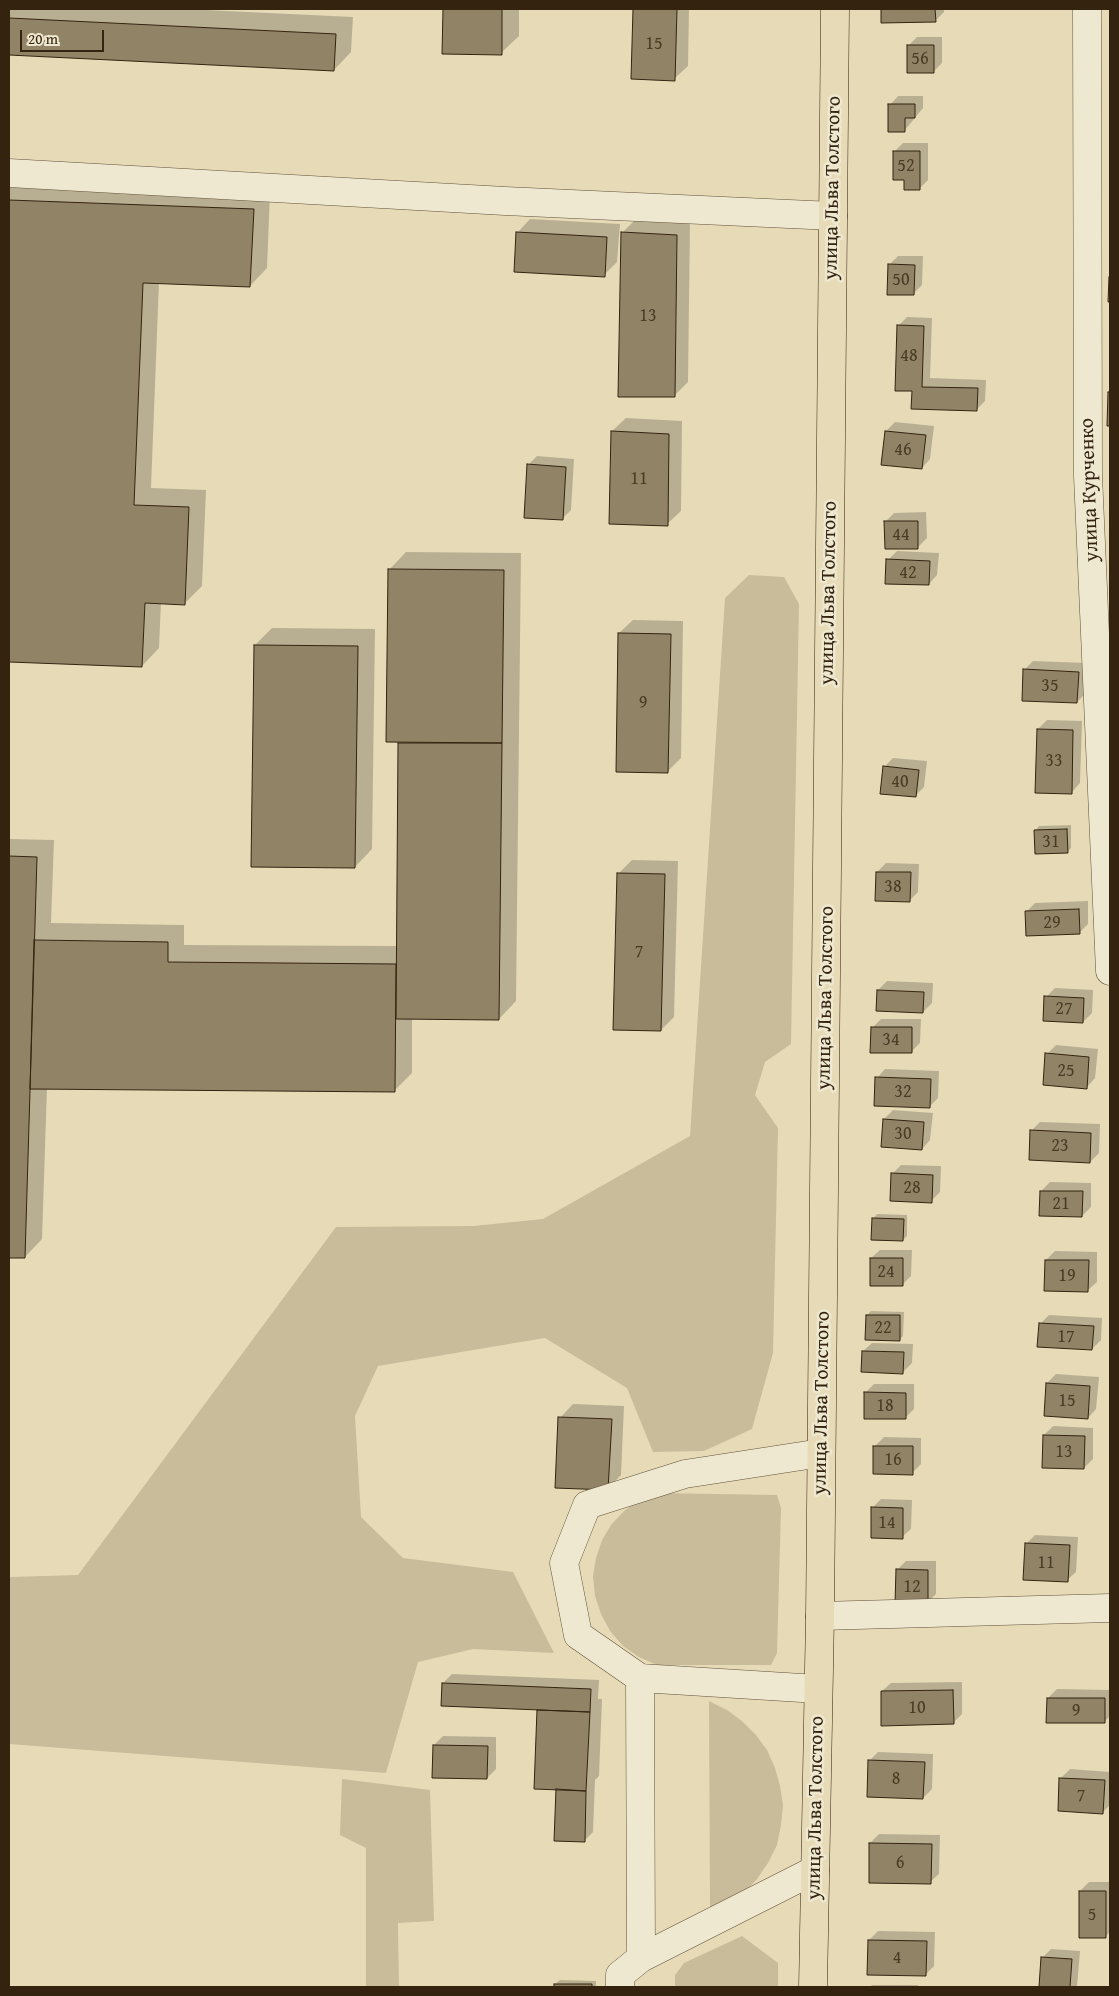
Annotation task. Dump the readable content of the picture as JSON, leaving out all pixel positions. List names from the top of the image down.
{
  "streets": {
    "main road": ["улица Льва Толстого"],
    "street": ["улица Курченко"]
  },
  "house_numbers": [
    "15",
    "56",
    "52",
    "50",
    "13",
    "48",
    "46",
    "11",
    "44",
    "42",
    "35",
    "9",
    "33",
    "40",
    "31",
    "38",
    "29",
    "7",
    "27",
    "34",
    "25",
    "32",
    "30",
    "23",
    "28",
    "21",
    "24",
    "19",
    "22",
    "17",
    "15",
    "18",
    "13",
    "16",
    "14",
    "11",
    "12",
    "10",
    "9",
    "8",
    "7",
    "6",
    "5",
    "4"
  ],
  "scale_bar": "20 m"
}
